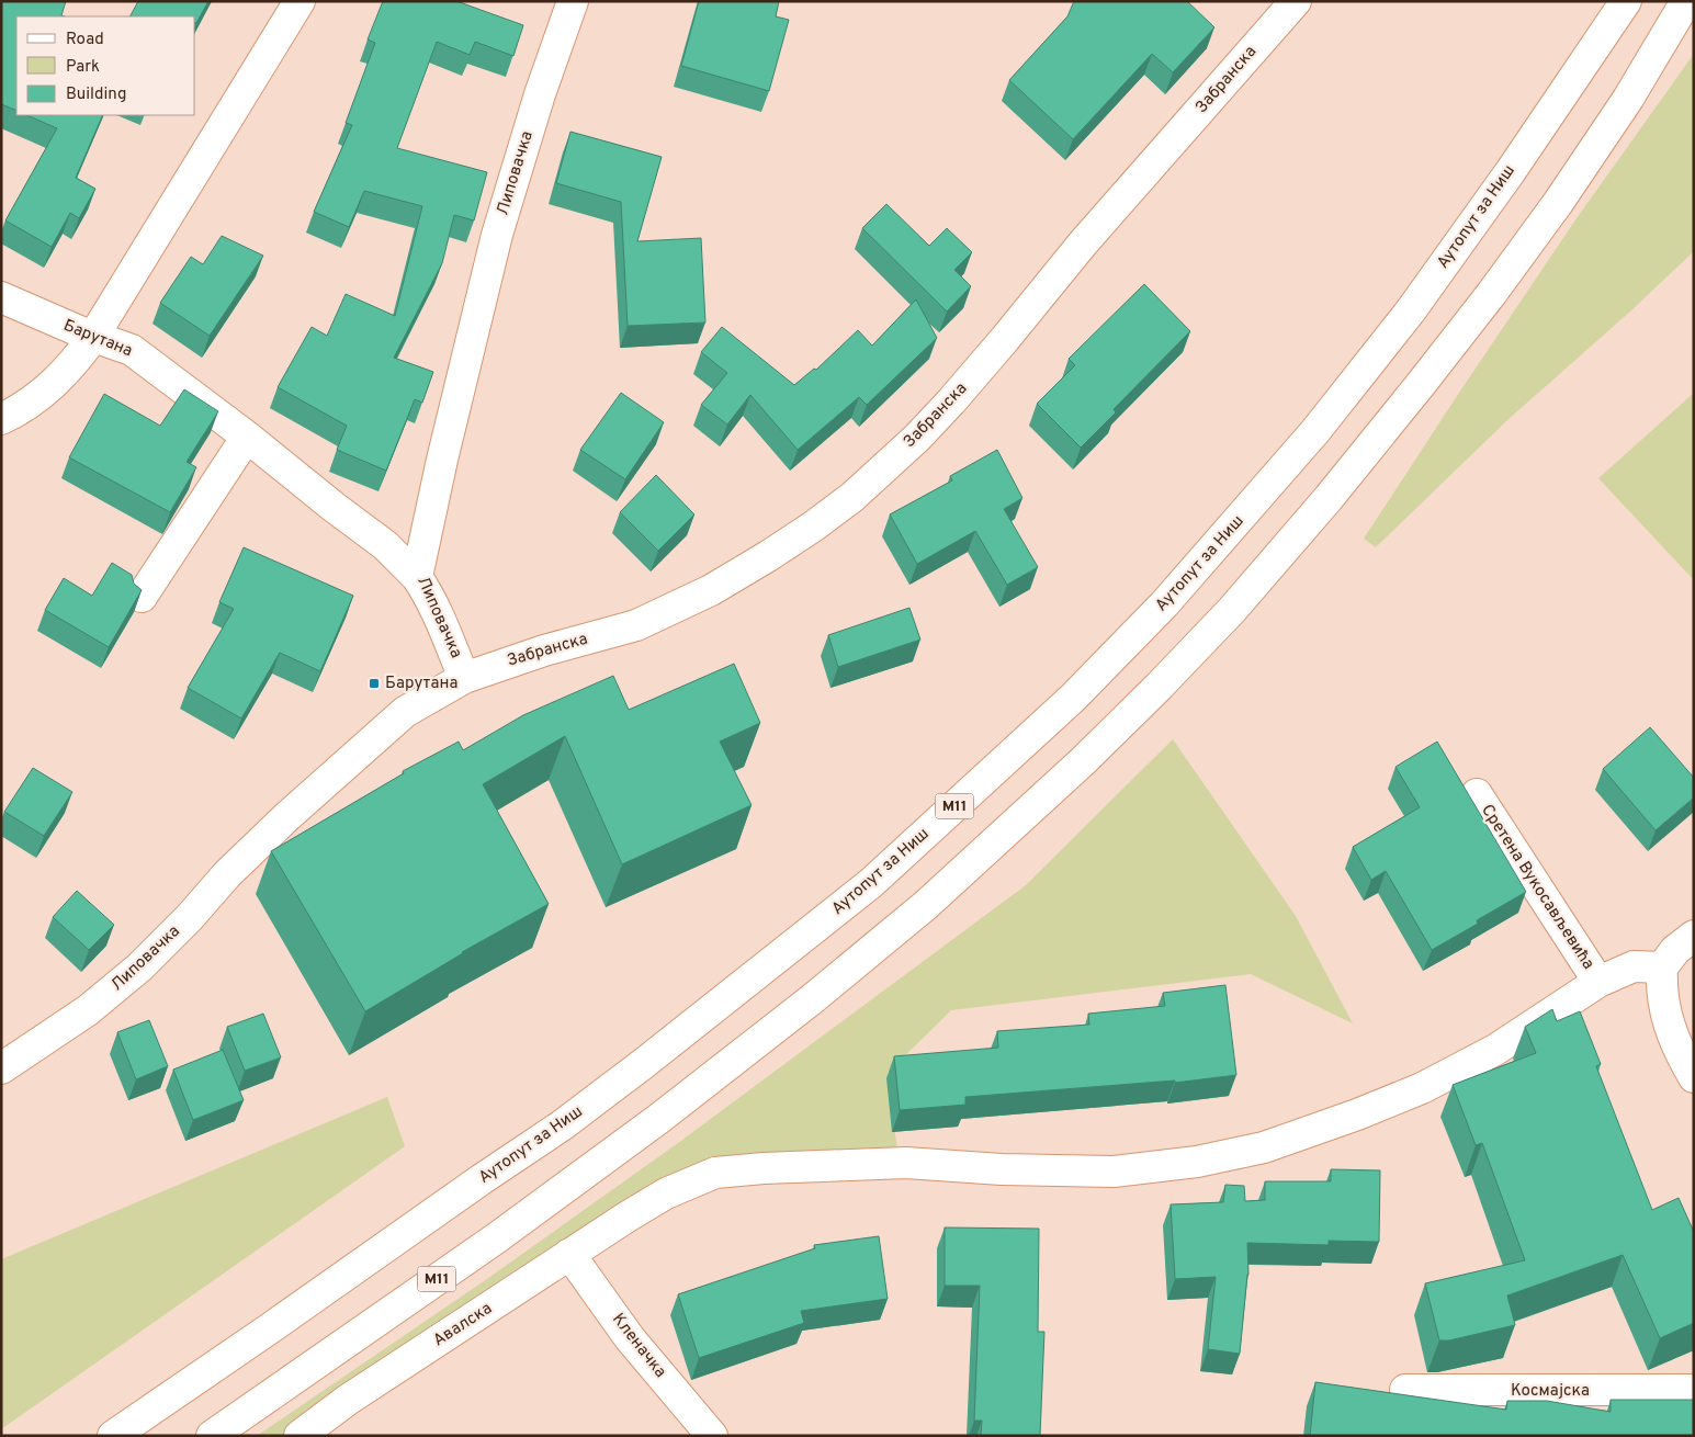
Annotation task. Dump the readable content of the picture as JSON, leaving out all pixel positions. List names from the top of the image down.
{
  "streets": {
    "main road": [
      "Забранска",
      "Липовачка",
      "Аутопут за Ниш",
      "Барутана",
      "M11",
      "Сретена Вукосављевића",
      "Авалска",
      "Кленачка",
      "Космајска"
    ]
  },
  "crossings": [
    ["Забранска", "Липовачка"],
    ["Липовачка", "Барутана"],
    ["Сретена Вукосављевића", "Авалска"],
    ["Авалска", "Кленачка"]
  ],
  "places": {
    "transit": ["Барутана"]
  },
  "legend": ["Road", "Park", "Building"]
}
